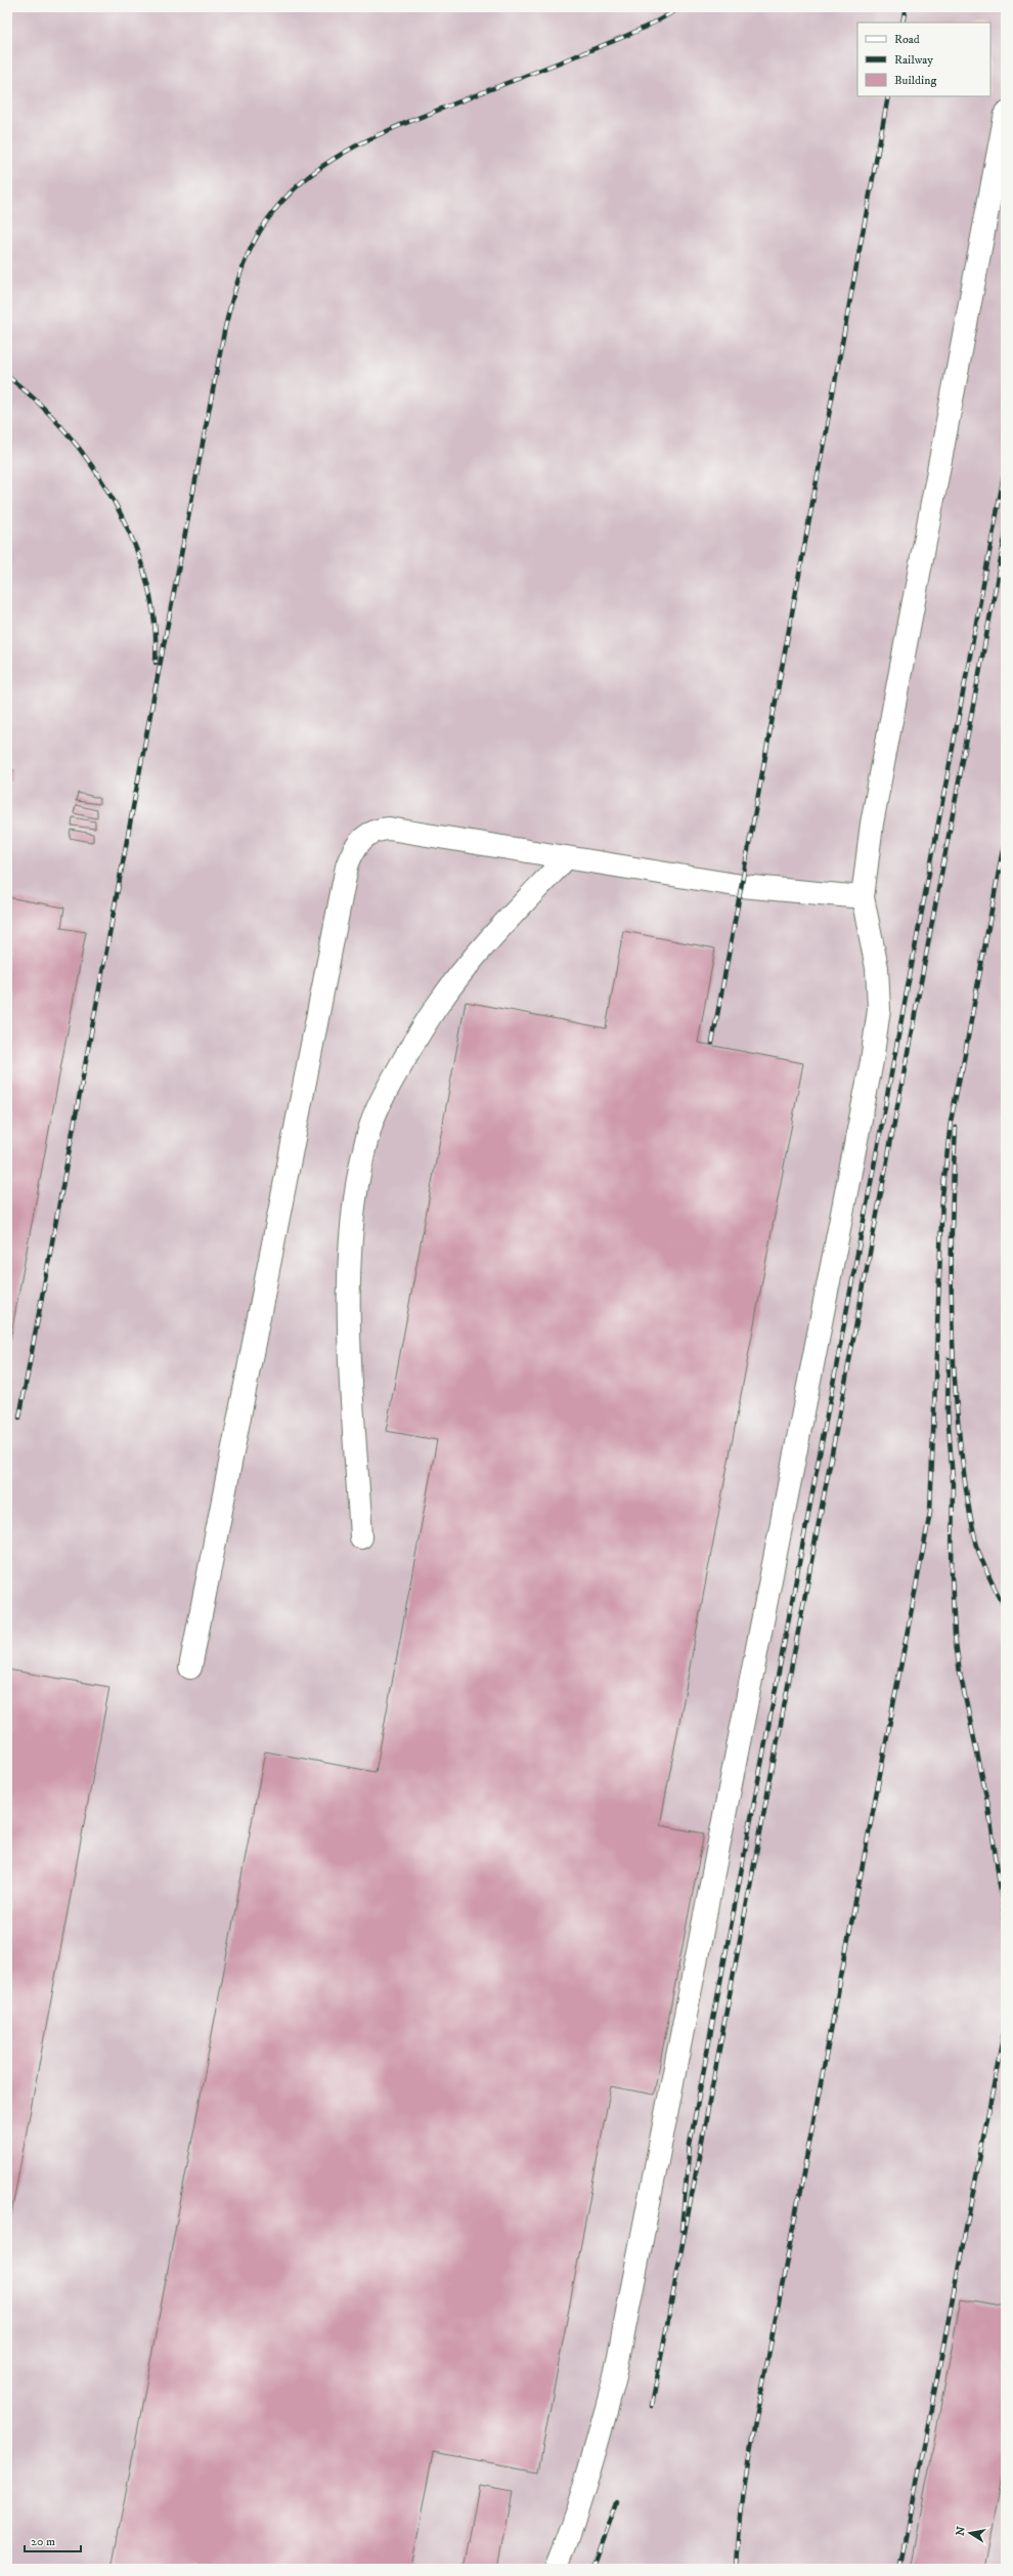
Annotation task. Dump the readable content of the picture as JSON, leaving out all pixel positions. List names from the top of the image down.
{
  "legend": ["Road", "Railway", "Building"],
  "scale_bar": "20 m",
  "north": "left"
}
